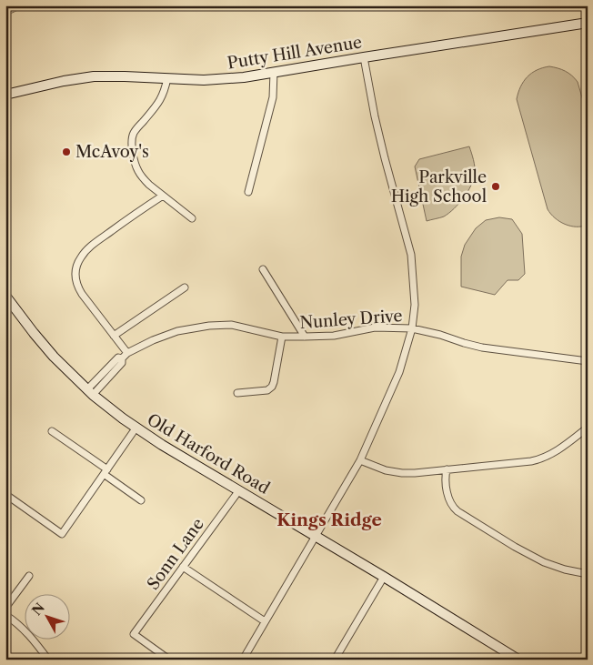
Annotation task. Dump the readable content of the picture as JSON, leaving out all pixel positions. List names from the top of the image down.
{
  "streets": {
    "street": [
      "Putty Hill Avenue",
      "Nunley Drive",
      "Old Harford Road",
      "Sonn Lane"
    ]
  },
  "crossings": [
    ["Nunley Drive", "Old Harford Road"],
    ["Old Harford Road", "Sonn Lane"]
  ],
  "districts": ["Kings Ridge"],
  "places": ["McAvoy's", "Parkville High School"],
  "north": "top left"
}
